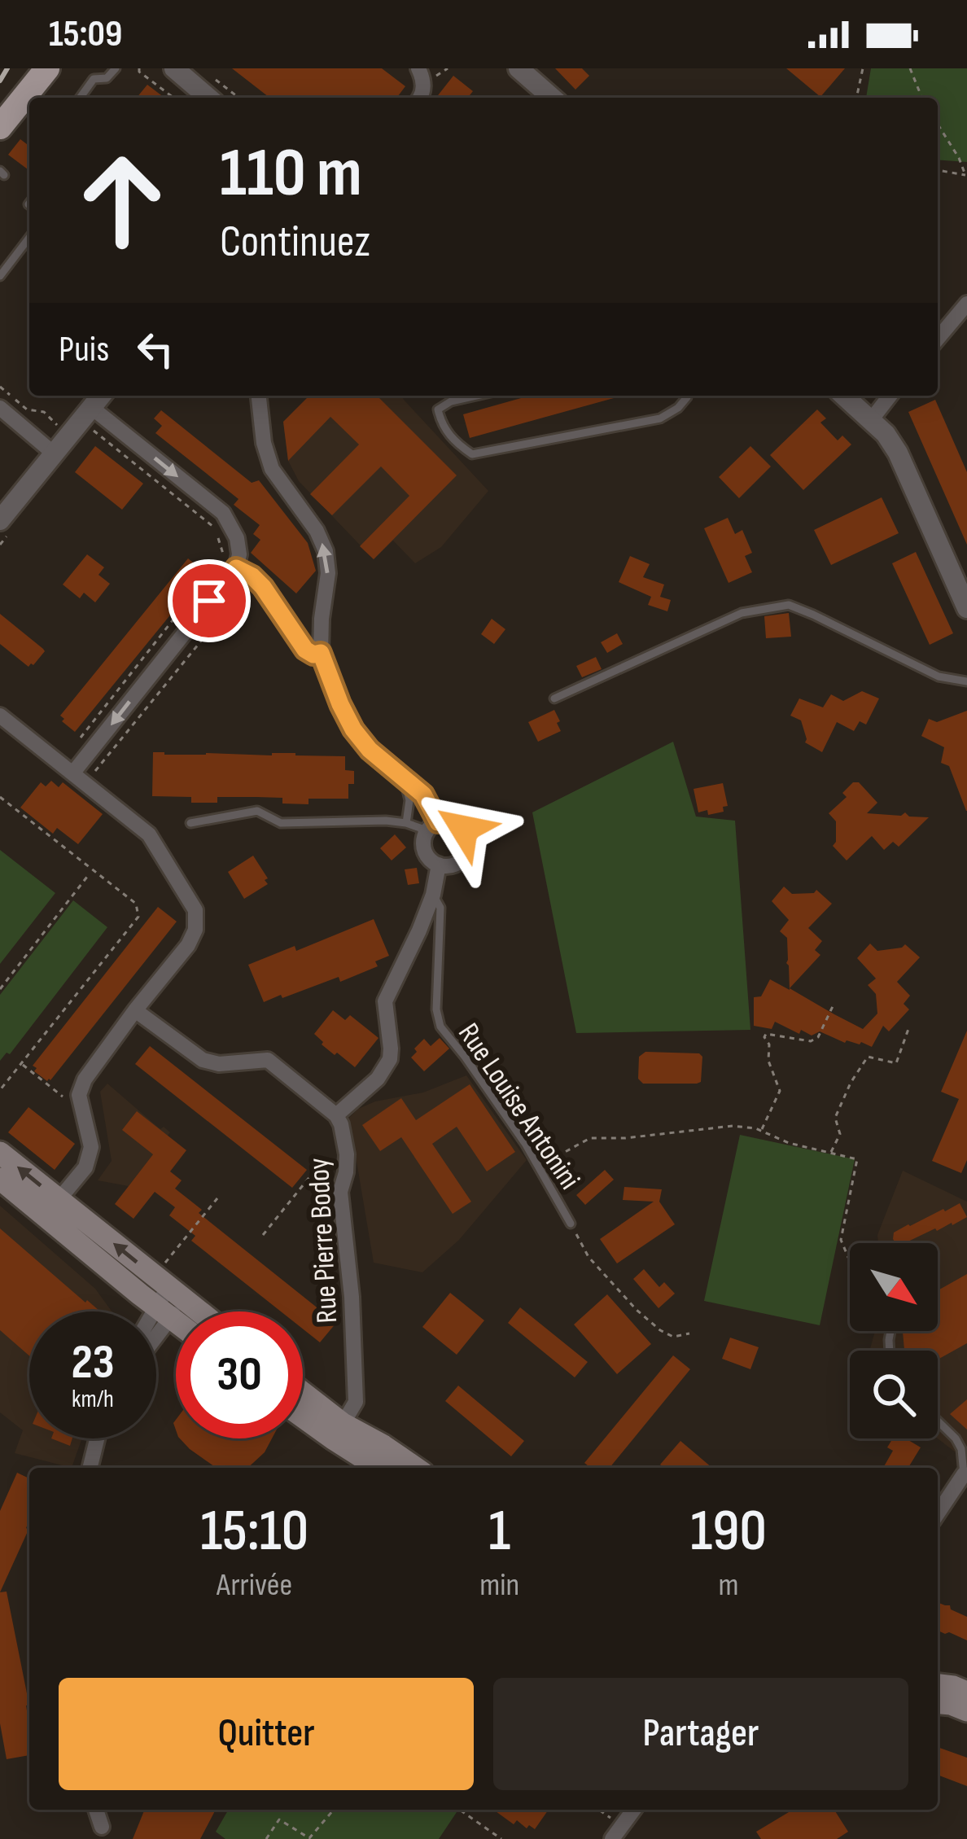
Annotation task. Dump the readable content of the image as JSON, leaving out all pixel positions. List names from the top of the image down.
{
  "streets": {
    "street": ["Rue Pierre Bodoy"],
    "lane": ["Rue Louise Antonini"]
  },
  "north": "bottom right",
  "page": {
    "status": "15:09",
    "turn": ["110 m", "Continuez"],
    "then": "Puis",
    "speed": "23 km/h",
    "limit": "30",
    "eta": [
      "15:10",
      "Arrivée",
      "1",
      "min",
      "190",
      "m"
    ],
    "buttons": ["Quitter", "Partager"]
  }
}
